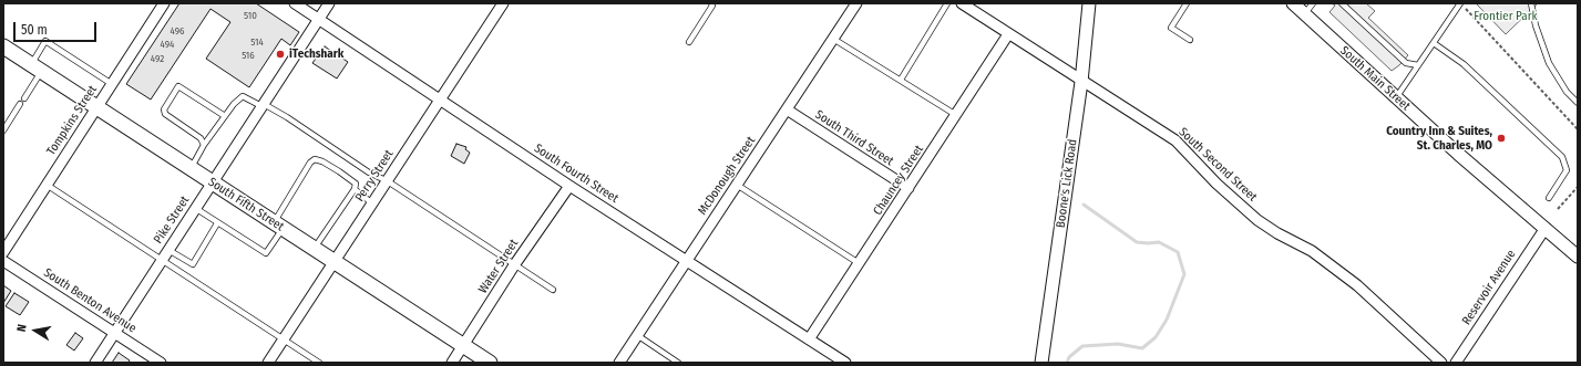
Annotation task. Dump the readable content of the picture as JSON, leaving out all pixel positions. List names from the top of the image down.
{
  "streets": {
    "main road": ["South Fifth Street"],
    "street": [
      "South Main Street",
      "Tompkins Street",
      "South Third Street",
      "South Second Street",
      "South Fourth Street",
      "Perry Street",
      "McDonough Street",
      "Chauncey Street",
      "Boone's Lick Road",
      "Pike Street",
      "Water Street",
      "Reservoir Avenue",
      "South Benton Avenue"
    ]
  },
  "crossings": [
    ["South Main Street", "Reservoir Avenue"],
    ["Tompkins Street", "South Fifth Street"],
    ["South Third Street", "McDonough Street"],
    ["South Third Street", "Chauncey Street"],
    ["South Second Street", "Chauncey Street"],
    ["South Second Street", "Boone's Lick Road"],
    ["South Fourth Street", "Perry Street"],
    ["South Fourth Street", "McDonough Street"],
    ["South Fourth Street", "Chauncey Street"],
    ["South Fourth Street", "Pike Street"],
    ["South Fourth Street", "Water Street"],
    ["Perry Street", "South Fifth Street"],
    ["South Fifth Street", "Pike Street"],
    ["South Fifth Street", "Water Street"],
    ["Pike Street", "South Benton Avenue"]
  ],
  "parks": ["Frontier Park"],
  "places": ["iTechshark", "Country Inn & Suites, St. Charles, MO"],
  "house_numbers": [
    "510",
    "496",
    "514",
    "494",
    "516",
    "492"
  ],
  "scale_bar": "50 m",
  "north": "left"
}
